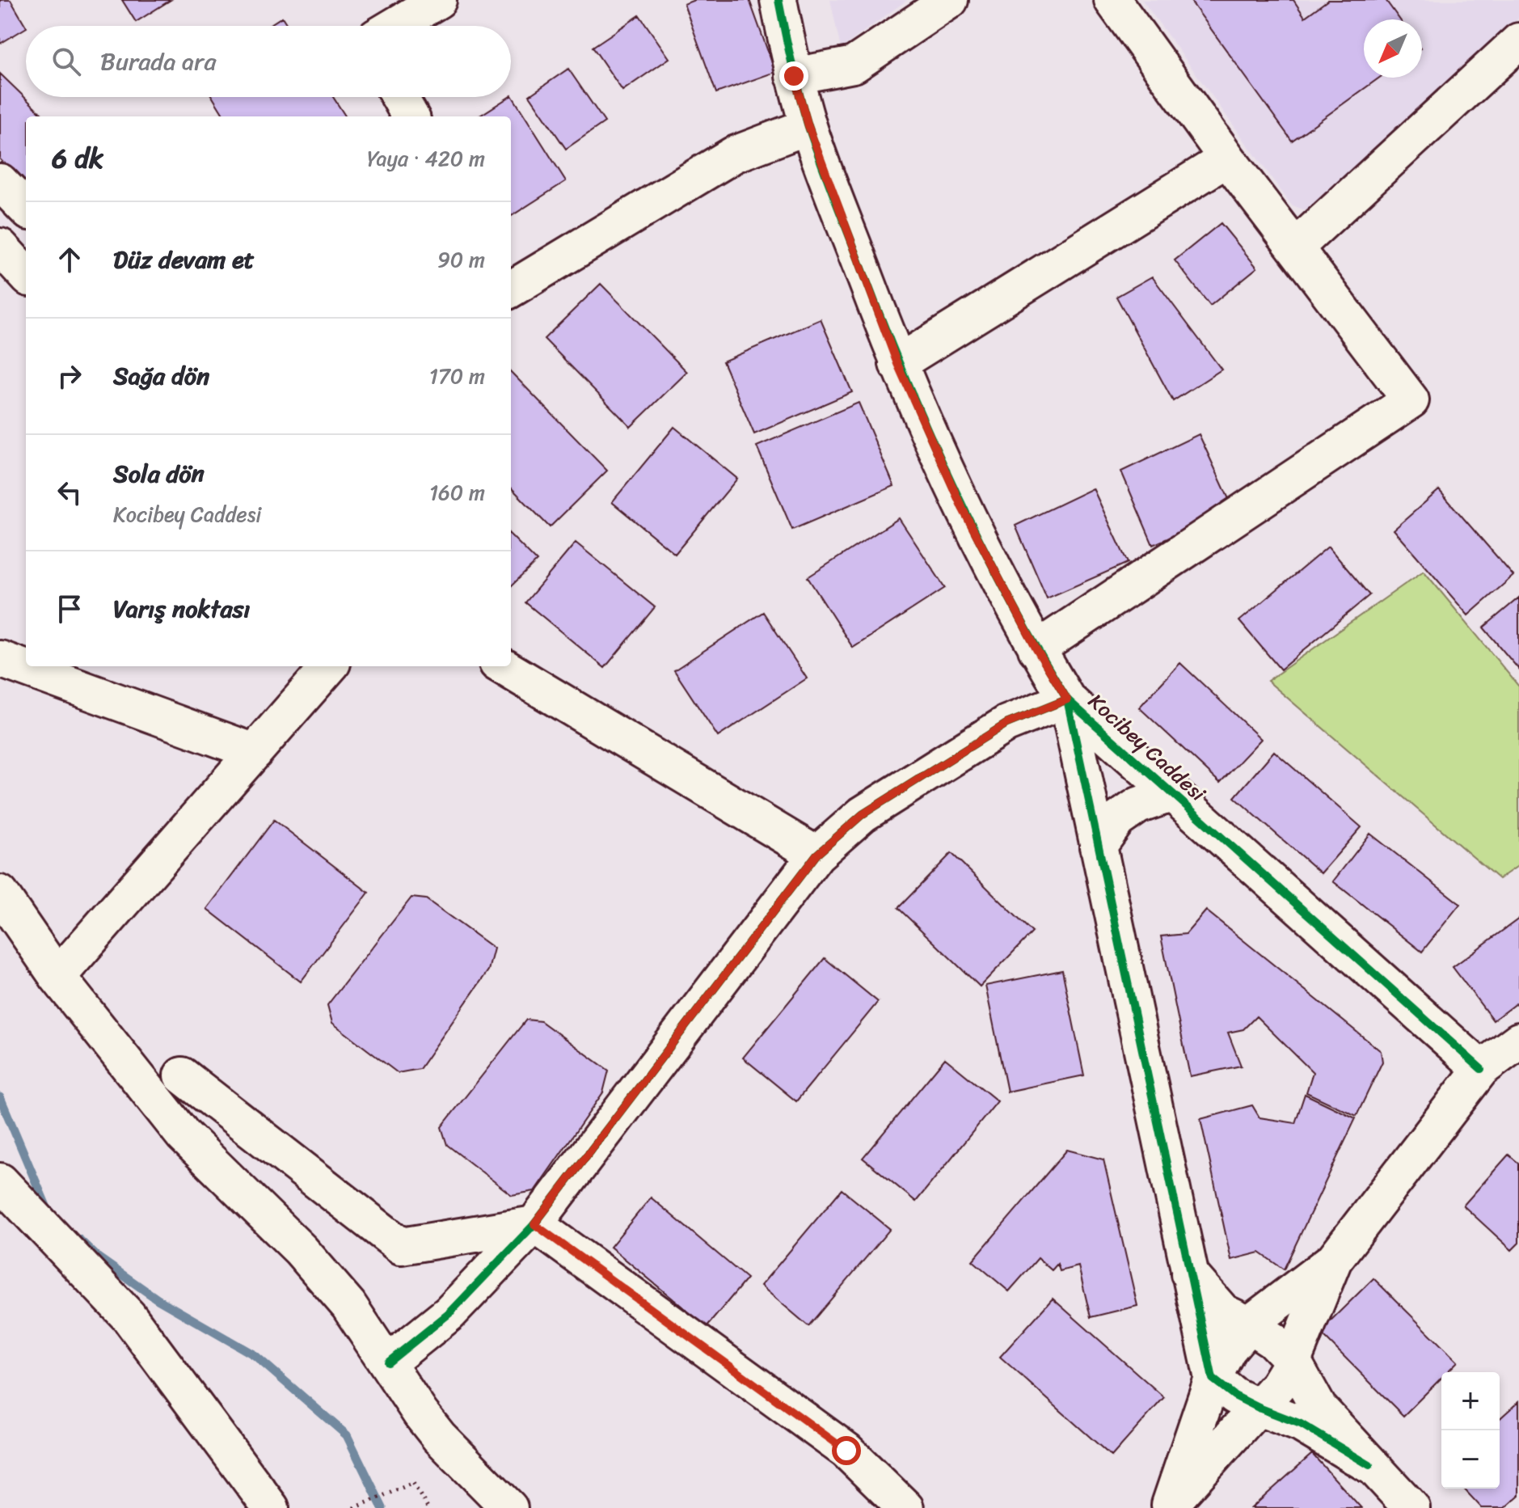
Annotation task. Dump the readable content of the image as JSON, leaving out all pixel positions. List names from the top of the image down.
{
  "streets": {
    "street": ["Kocibey Caddesi"]
  },
  "north": "bottom left",
  "page": {
    "search": "Burada ara",
    "heading": ["6 dk", "Yaya · 420 m"],
    "list": [
      ["Düz devam et", "90 m"],
      ["Sağa dön", "170 m"],
      ["Sola dön", "Kocibey Caddesi", "160 m"],
      "Varış noktası"
    ],
    "map_buttons": ["+", "−"]
  }
}
